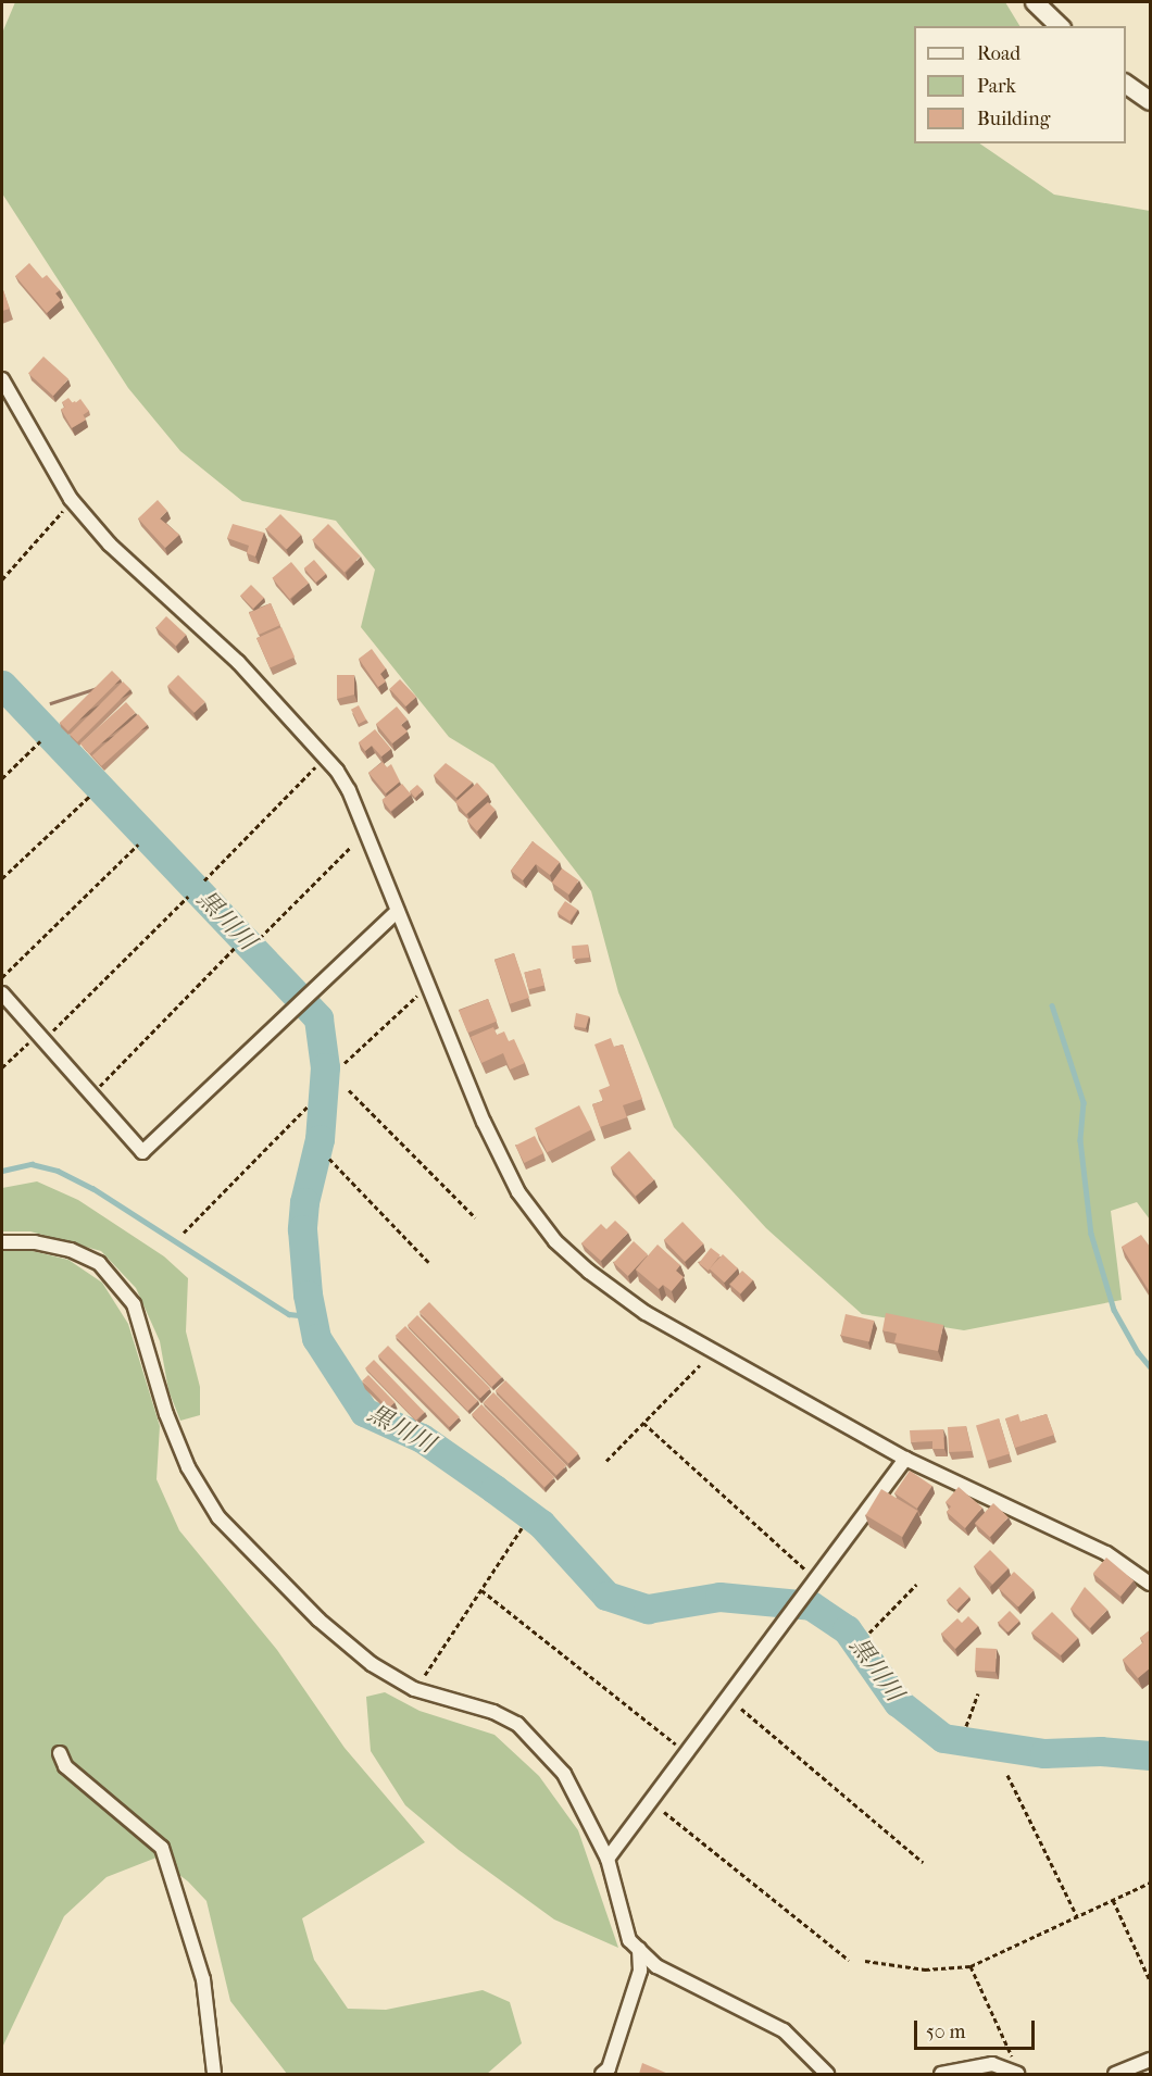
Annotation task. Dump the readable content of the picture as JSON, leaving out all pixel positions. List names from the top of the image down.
{
  "water": ["黒川川"],
  "legend": ["Road", "Park", "Building"],
  "scale_bar": "50 m"
}
